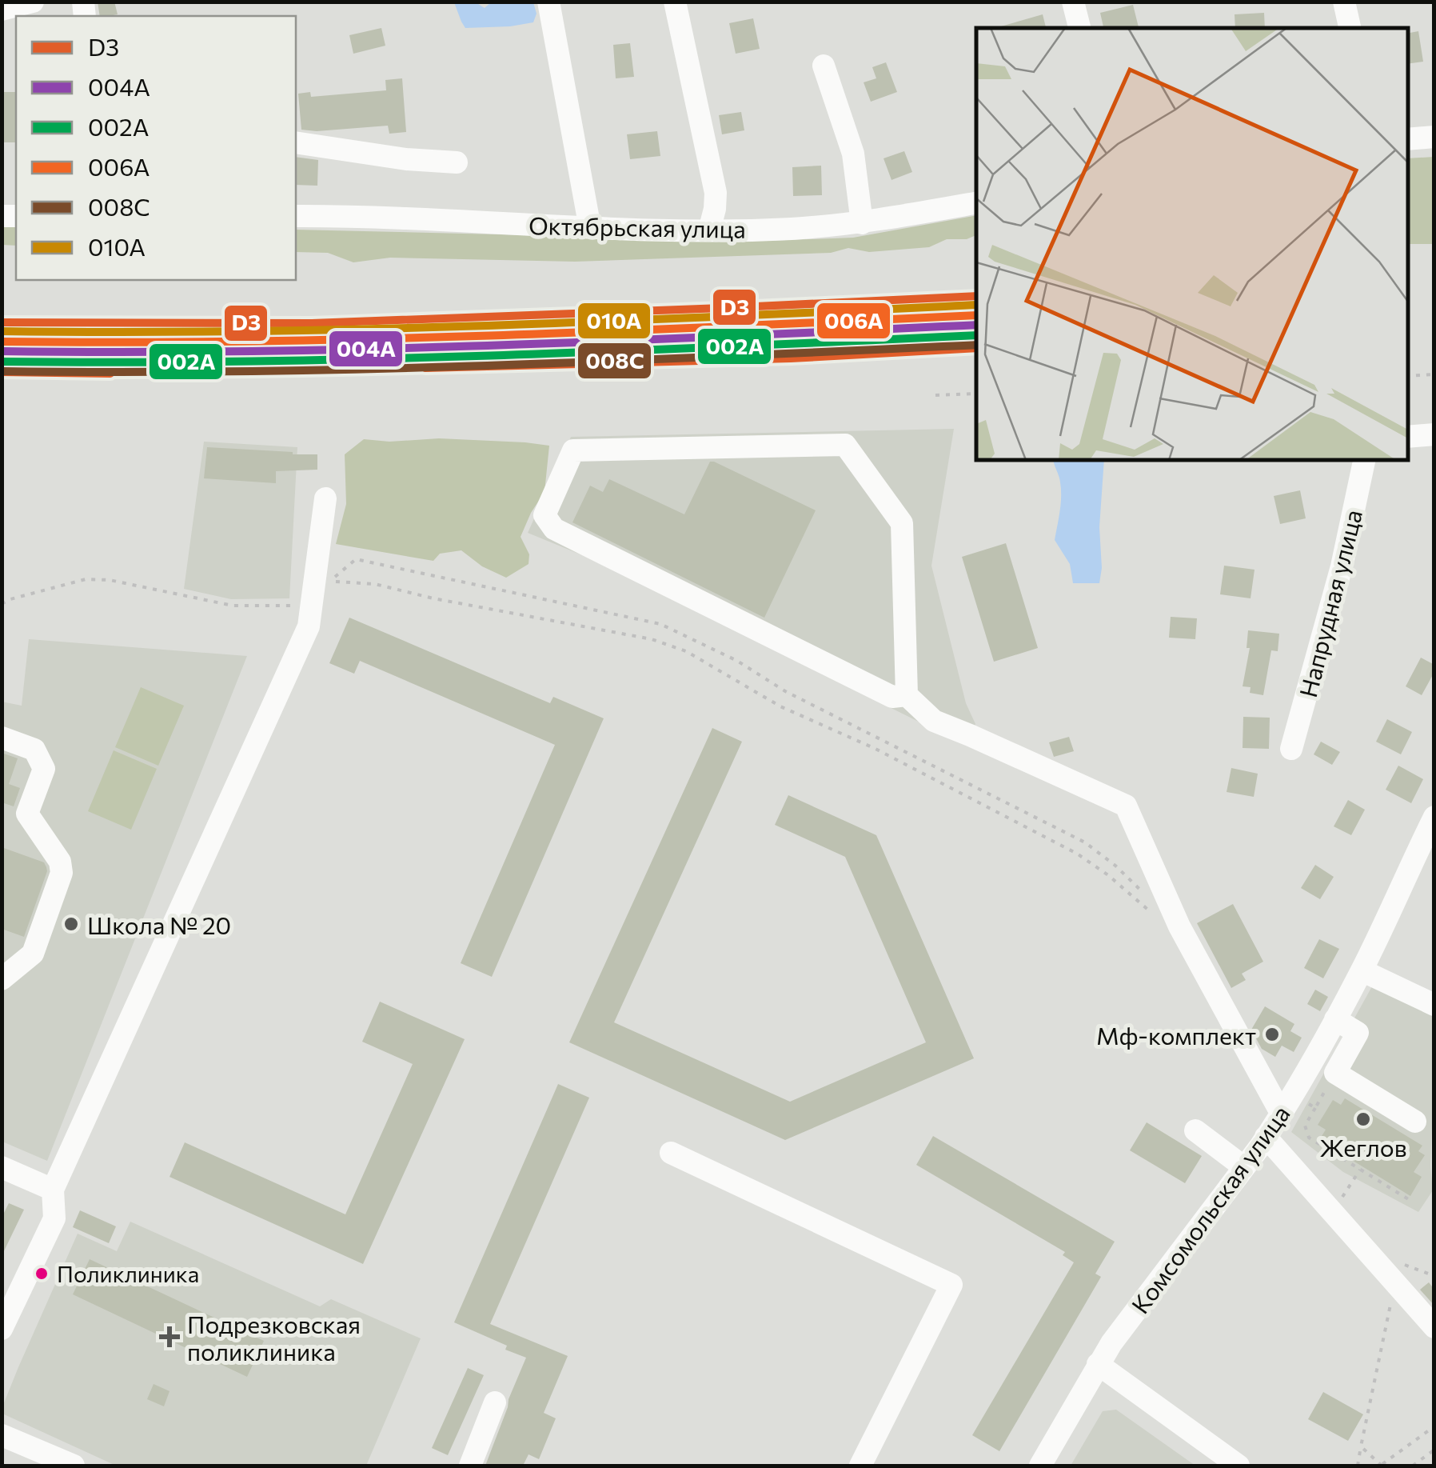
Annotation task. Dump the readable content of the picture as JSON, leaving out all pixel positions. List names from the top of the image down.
{
  "streets": {
    "street": ["Октябрьская улица", "Напрудная улица", "Комсомольская улица"]
  },
  "places": {
    "other": [
      "Школа № 20",
      "Мф-комплект",
      "Жеглов",
      "Поликлиника"
    ],
    "health": ["Подрезковская поликлиника"]
  },
  "lines": [
    "transit line D3",
    "transit line 010А",
    "transit line 006А",
    "transit line 004А",
    "transit line 002А",
    "transit line 008С"
  ],
  "legend": [
    "D3",
    "004А",
    "002А",
    "006А",
    "008С",
    "010А"
  ]
}
